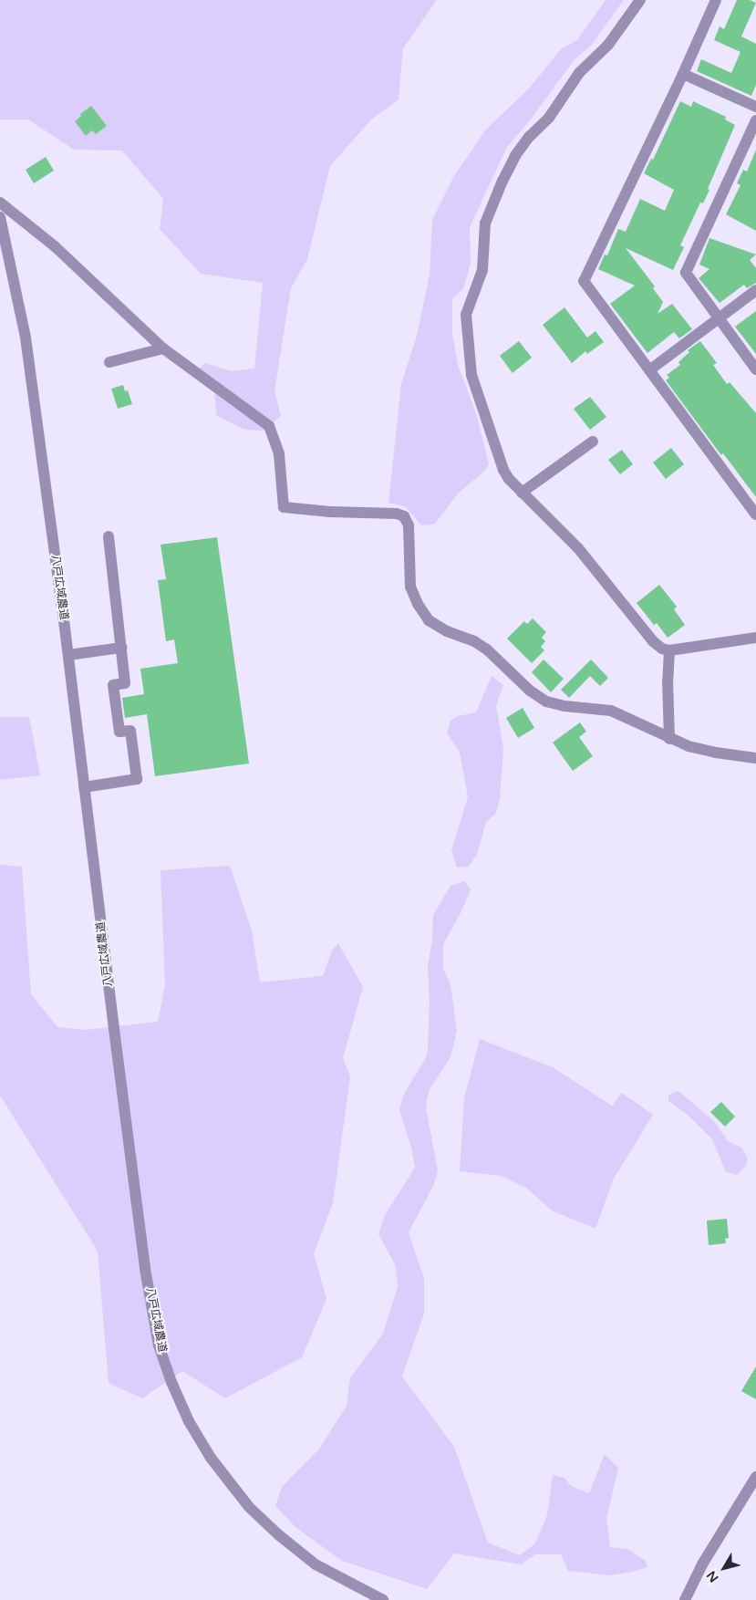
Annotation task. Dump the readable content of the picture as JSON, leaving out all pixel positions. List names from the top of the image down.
{
  "streets": {
    "street": ["八戸広域農道"]
  },
  "north": "bottom left"
}
